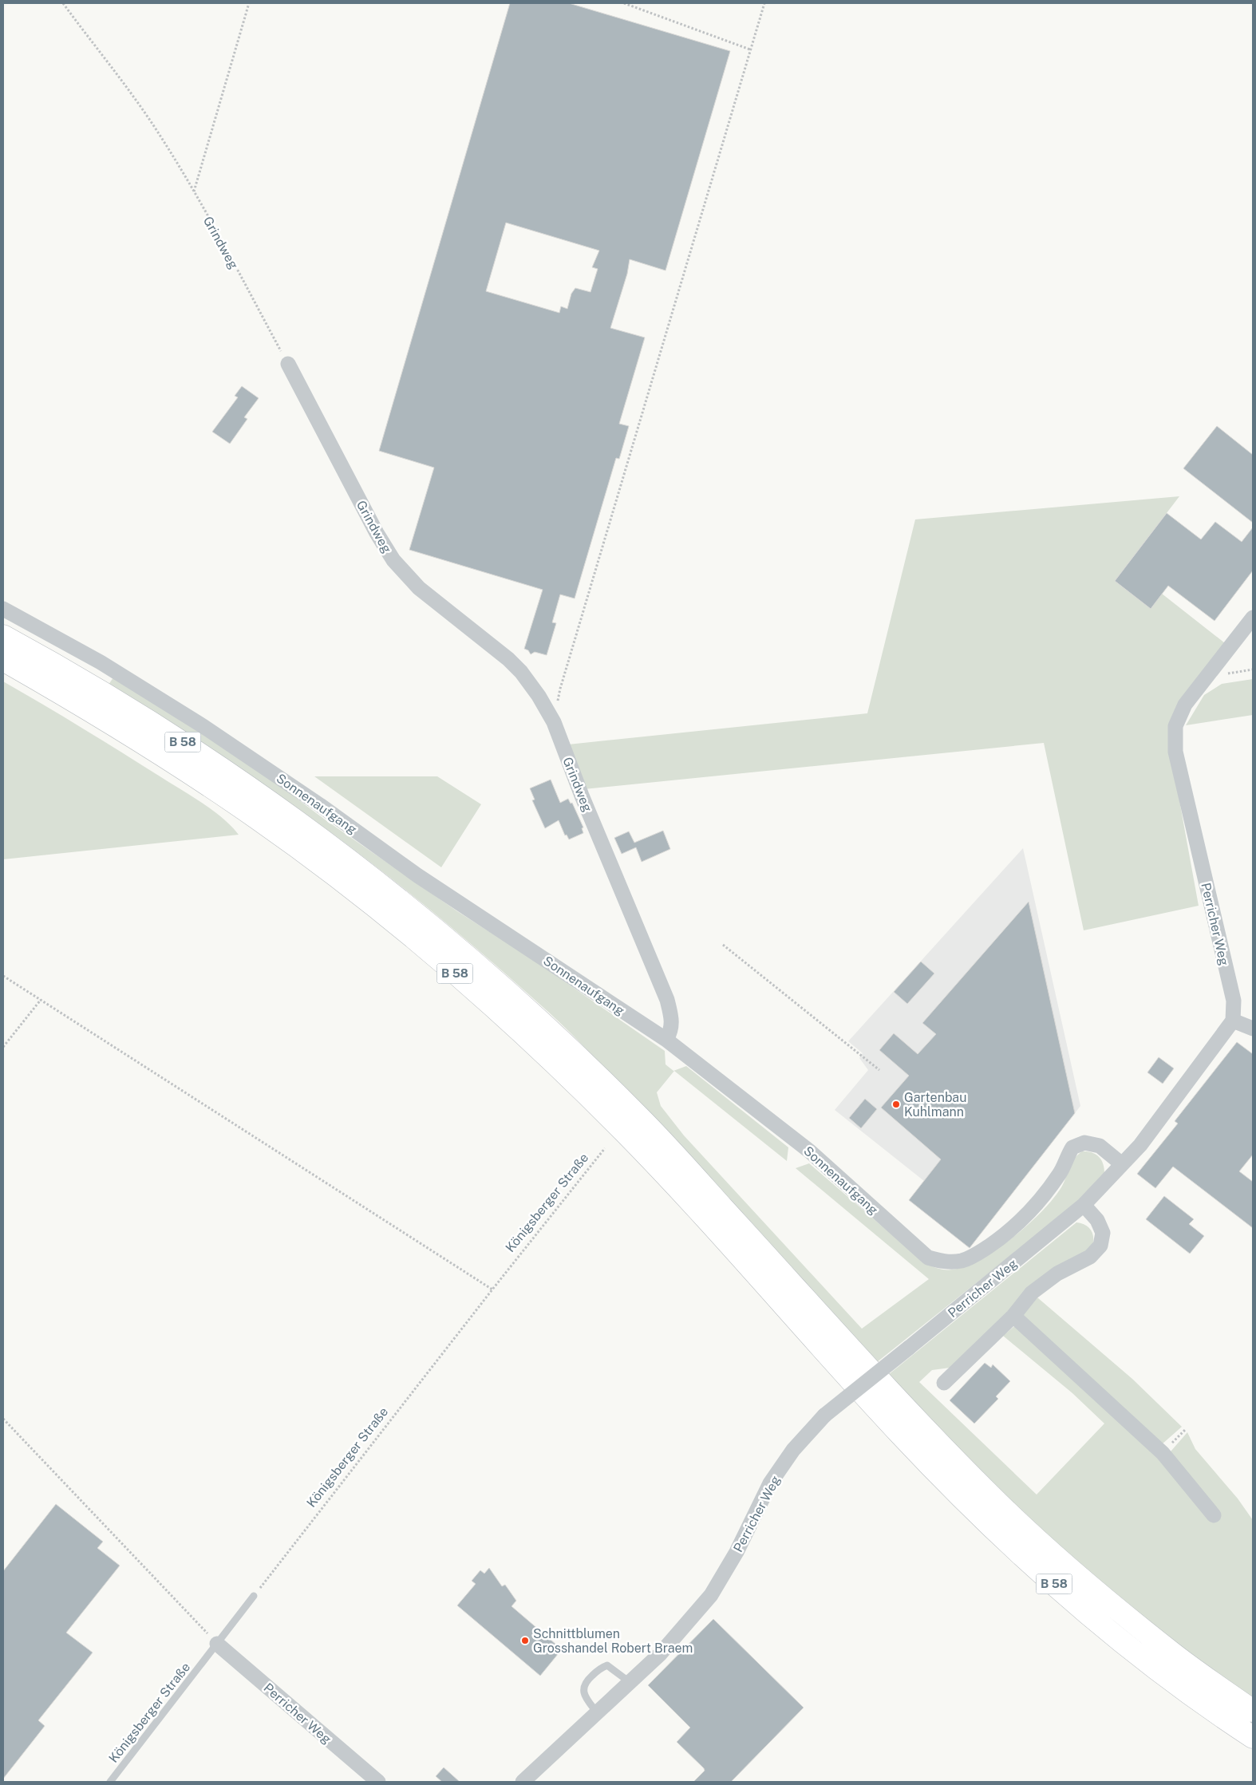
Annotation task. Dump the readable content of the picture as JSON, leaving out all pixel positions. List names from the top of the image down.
{
  "streets": {
    "main road": ["B 58"],
    "street": ["Grindweg", "Sonnenaufgang", "Perricher Weg"],
    "lane": ["Königsberger Straße"]
  },
  "crossings": [
    ["Grindweg", "Sonnenaufgang"],
    ["Sonnenaufgang", "Perricher Weg"],
    ["Perricher Weg", "Königsberger Straße"]
  ],
  "places": ["Gartenbau Kuhlmann", "Schnittblumen Grosshandel Robert Braem"]
}
